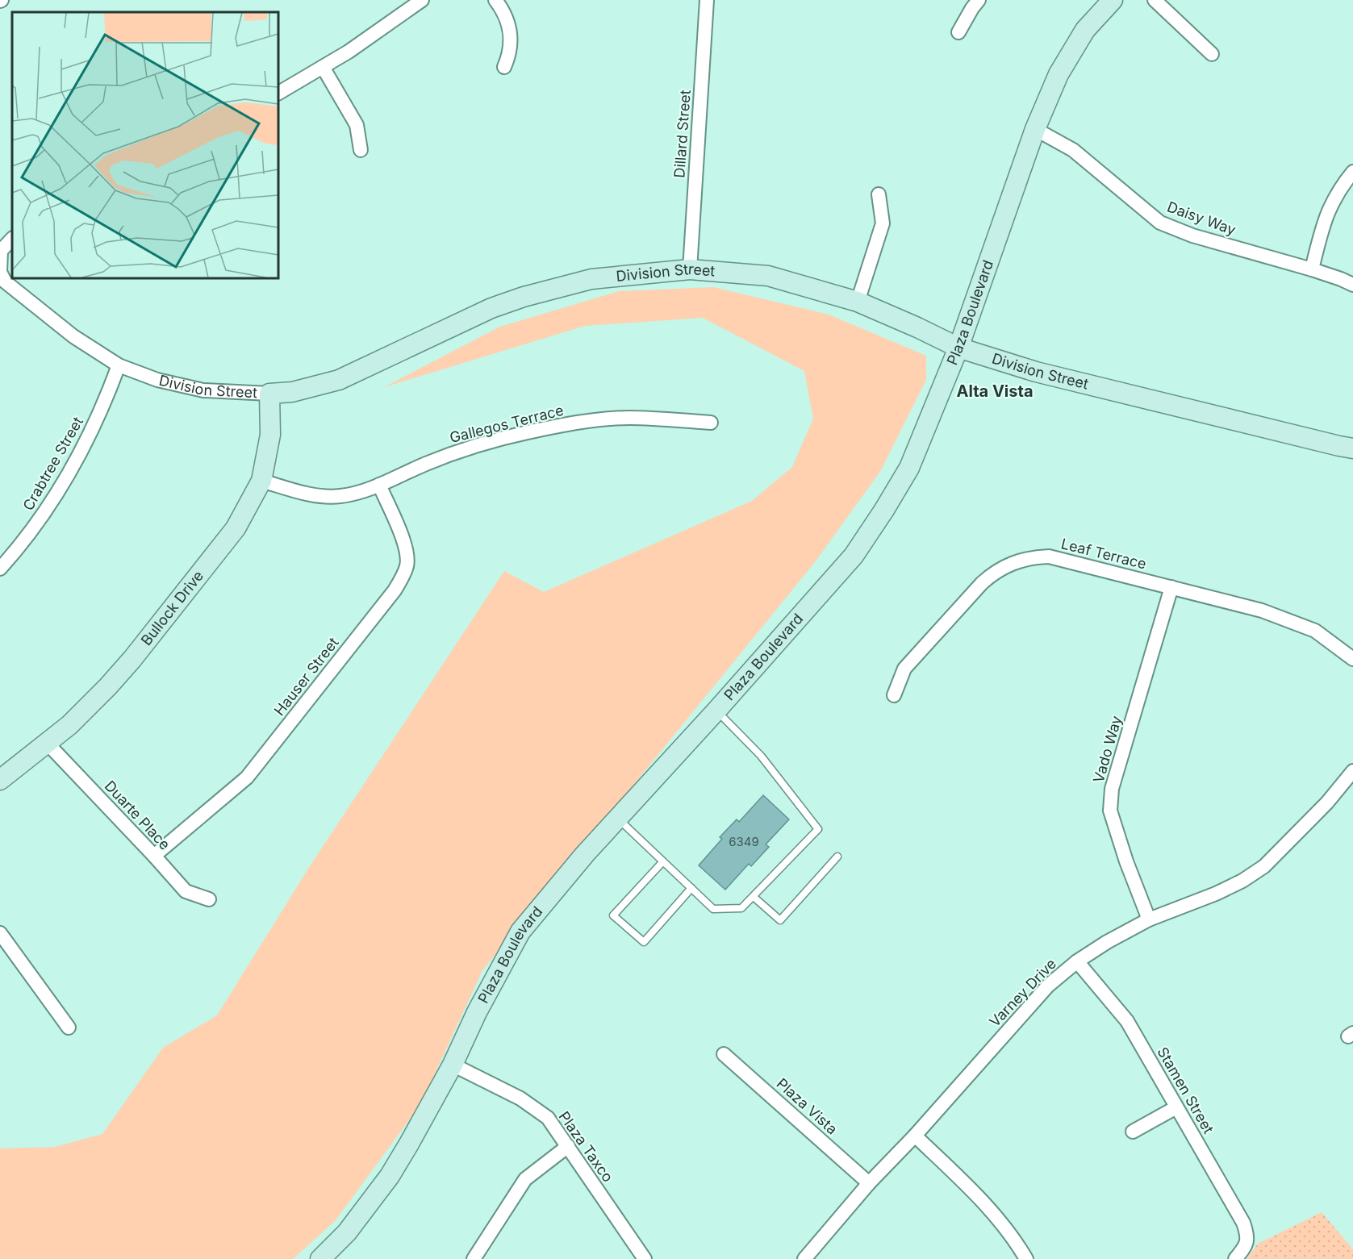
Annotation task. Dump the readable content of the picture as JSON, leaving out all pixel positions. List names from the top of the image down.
{
  "streets": {
    "main road": ["Division Street", "Plaza Boulevard", "Bullock Drive"],
    "street": [
      "Dillard Street",
      "Daisy Way",
      "Gallegos Terrace",
      "Crabtree Street",
      "Leaf Terrace",
      "Hauser Street",
      "Vado Way",
      "Duarte Place",
      "Varney Drive",
      "Stamen Street",
      "Plaza Vista",
      "Plaza Taxco"
    ]
  },
  "crossings": [
    ["Dillard Street", "Division Street"],
    ["Daisy Way", "Plaza Boulevard"],
    ["Division Street", "Plaza Boulevard"],
    ["Division Street", "Crabtree Street"],
    ["Division Street", "Bullock Drive"],
    ["Plaza Boulevard", "Plaza Taxco"],
    ["Gallegos Terrace", "Bullock Drive"],
    ["Gallegos Terrace", "Hauser Street"],
    ["Leaf Terrace", "Vado Way"],
    ["Bullock Drive", "Duarte Place"],
    ["Hauser Street", "Duarte Place"],
    ["Vado Way", "Varney Drive"],
    ["Varney Drive", "Stamen Street"],
    ["Varney Drive", "Plaza Vista"]
  ],
  "districts": ["Alta Vista"],
  "house_numbers": ["6349"]
}
